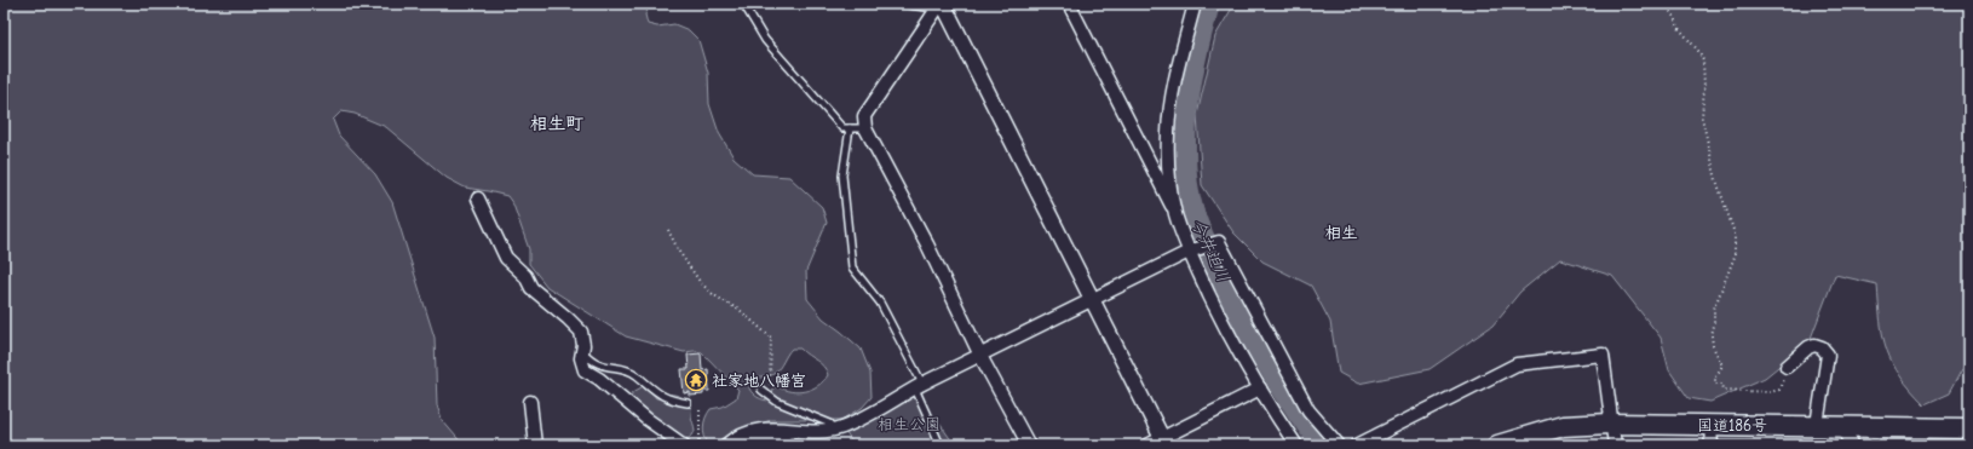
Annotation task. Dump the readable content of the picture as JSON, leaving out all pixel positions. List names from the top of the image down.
{
  "streets": {
    "highway": ["国道186号"]
  },
  "districts": ["相生町", "相生"],
  "water": ["今井迫川"],
  "parks": ["相生公園"],
  "places": {
    "temple": ["社家地八幡宮"]
  }
}
